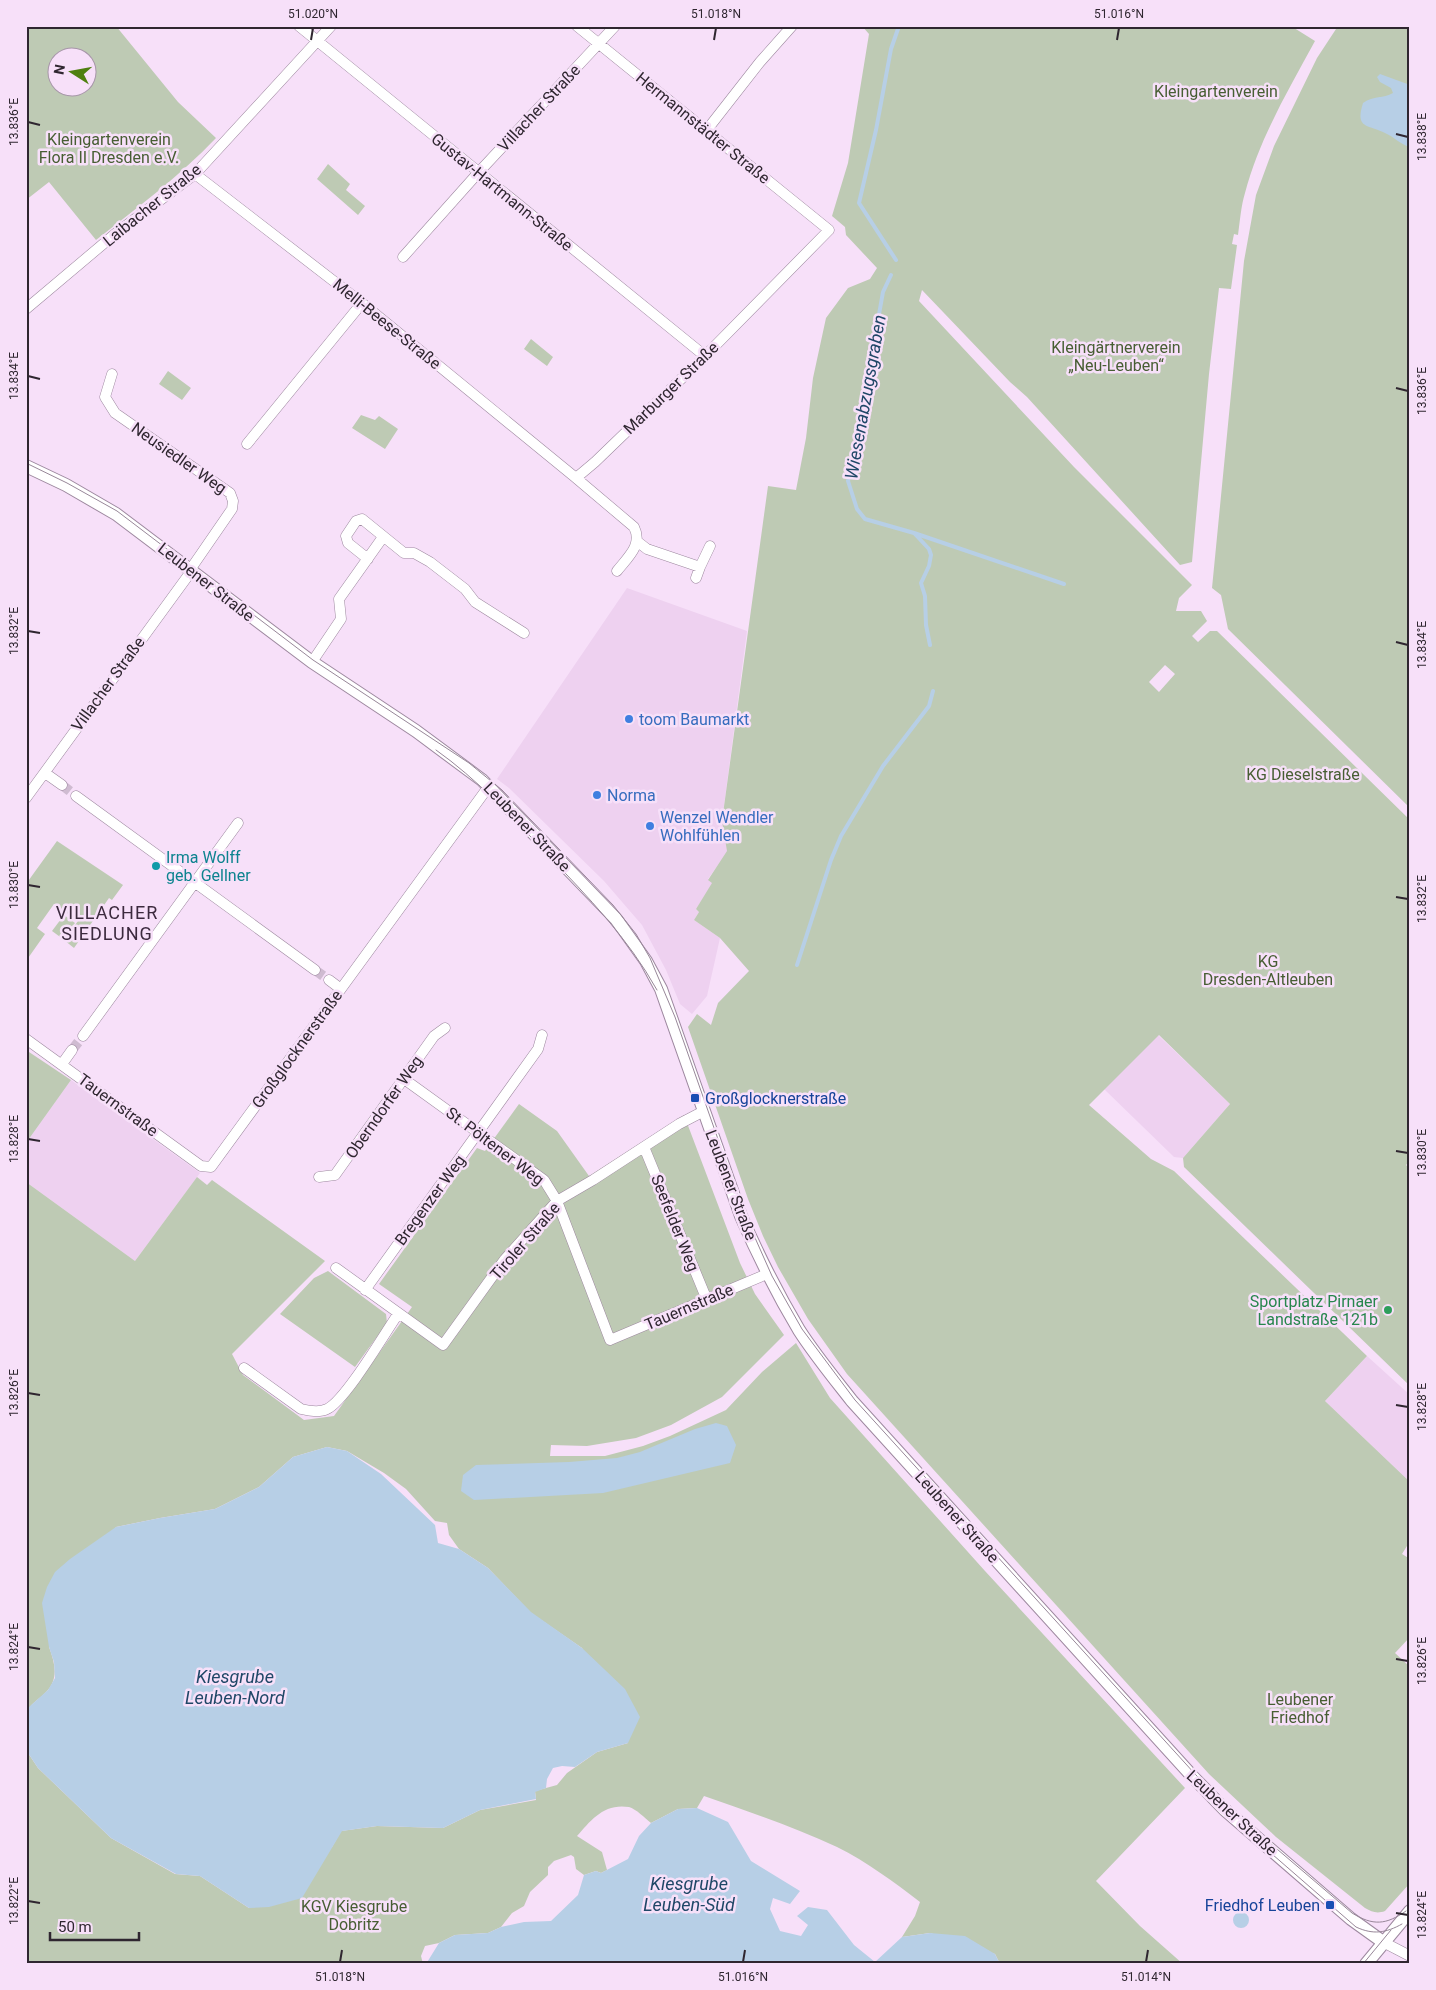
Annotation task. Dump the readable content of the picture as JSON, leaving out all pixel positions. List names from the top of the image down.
{
  "streets": {
    "street": [
      "Villacher Straße",
      "Hermannstädter Straße",
      "Gustav-Hartmann-Straße",
      "Laibacher Straße",
      "Melli-Beese-Straße",
      "Marburger Straße",
      "Neusiedler Weg",
      "Leubener Straße",
      "Großglocknerstraße",
      "Tauernstraße",
      "Oberndorfer Weg",
      "St. Pöltener Weg",
      "Bregenzer Weg",
      "Seefelder Weg",
      "Tiroler Straße"
    ]
  },
  "crossings": [
    ["Villacher Straße", "Hermannstädter Straße"],
    ["Villacher Straße", "Gustav-Hartmann-Straße"],
    ["Villacher Straße", "Neusiedler Weg"],
    ["Villacher Straße", "Leubener Straße"],
    ["Hermannstädter Straße", "Marburger Straße"],
    ["Gustav-Hartmann-Straße", "Laibacher Straße"],
    ["Gustav-Hartmann-Straße", "Marburger Straße"],
    ["Laibacher Straße", "Melli-Beese-Straße"],
    ["Melli-Beese-Straße", "Marburger Straße"],
    ["Neusiedler Weg", "Leubener Straße"],
    ["Leubener Straße", "Großglocknerstraße"],
    ["Leubener Straße", "Tauernstraße"],
    ["Leubener Straße", "Tiroler Straße"],
    ["Großglocknerstraße", "Tauernstraße"],
    ["Tauernstraße", "St. Pöltener Weg"],
    ["Tauernstraße", "Seefelder Weg"],
    ["Oberndorfer Weg", "St. Pöltener Weg"],
    ["St. Pöltener Weg", "Bregenzer Weg"],
    ["St. Pöltener Weg", "Tiroler Straße"],
    ["Seefelder Weg", "Tiroler Straße"]
  ],
  "districts": ["VILLACHER SIEDLUNG"],
  "water": ["Wiesenabzugsgraben", "Kiesgrube Leuben-Nord", "Kiesgrube Leuben-Süd"],
  "parks": [
    "Kleingartenverein",
    "Kleingartenverein Flora II Dresden e.V.",
    "Kleingärtnerverein „Neu-Leuben“",
    "KG Dieselstraße",
    "KG Dresden-Altleuben",
    "Leubener Friedhof",
    "KGV Kiesgrube Dobritz"
  ],
  "places": {
    "other": [
      "toom Baumarkt",
      "Norma",
      "Wenzel Wendler Wohlfühlen",
      "Irma Wolff geb. Gellner",
      "Sportplatz Pirnaer Landstraße 121b"
    ],
    "transit": ["Großglocknerstraße", "Friedhof Leuben"]
  },
  "scale_bar": "50 m",
  "north": "left",
  "coordinates": [
    "51.020°N",
    "51.018°N",
    "51.016°N",
    "13.836°E",
    "13.838°E",
    "13.834°E",
    "13.832°E",
    "13.830°E",
    "13.828°E",
    "13.826°E",
    "13.824°E",
    "13.822°E",
    "51.014°N"
  ]
}
